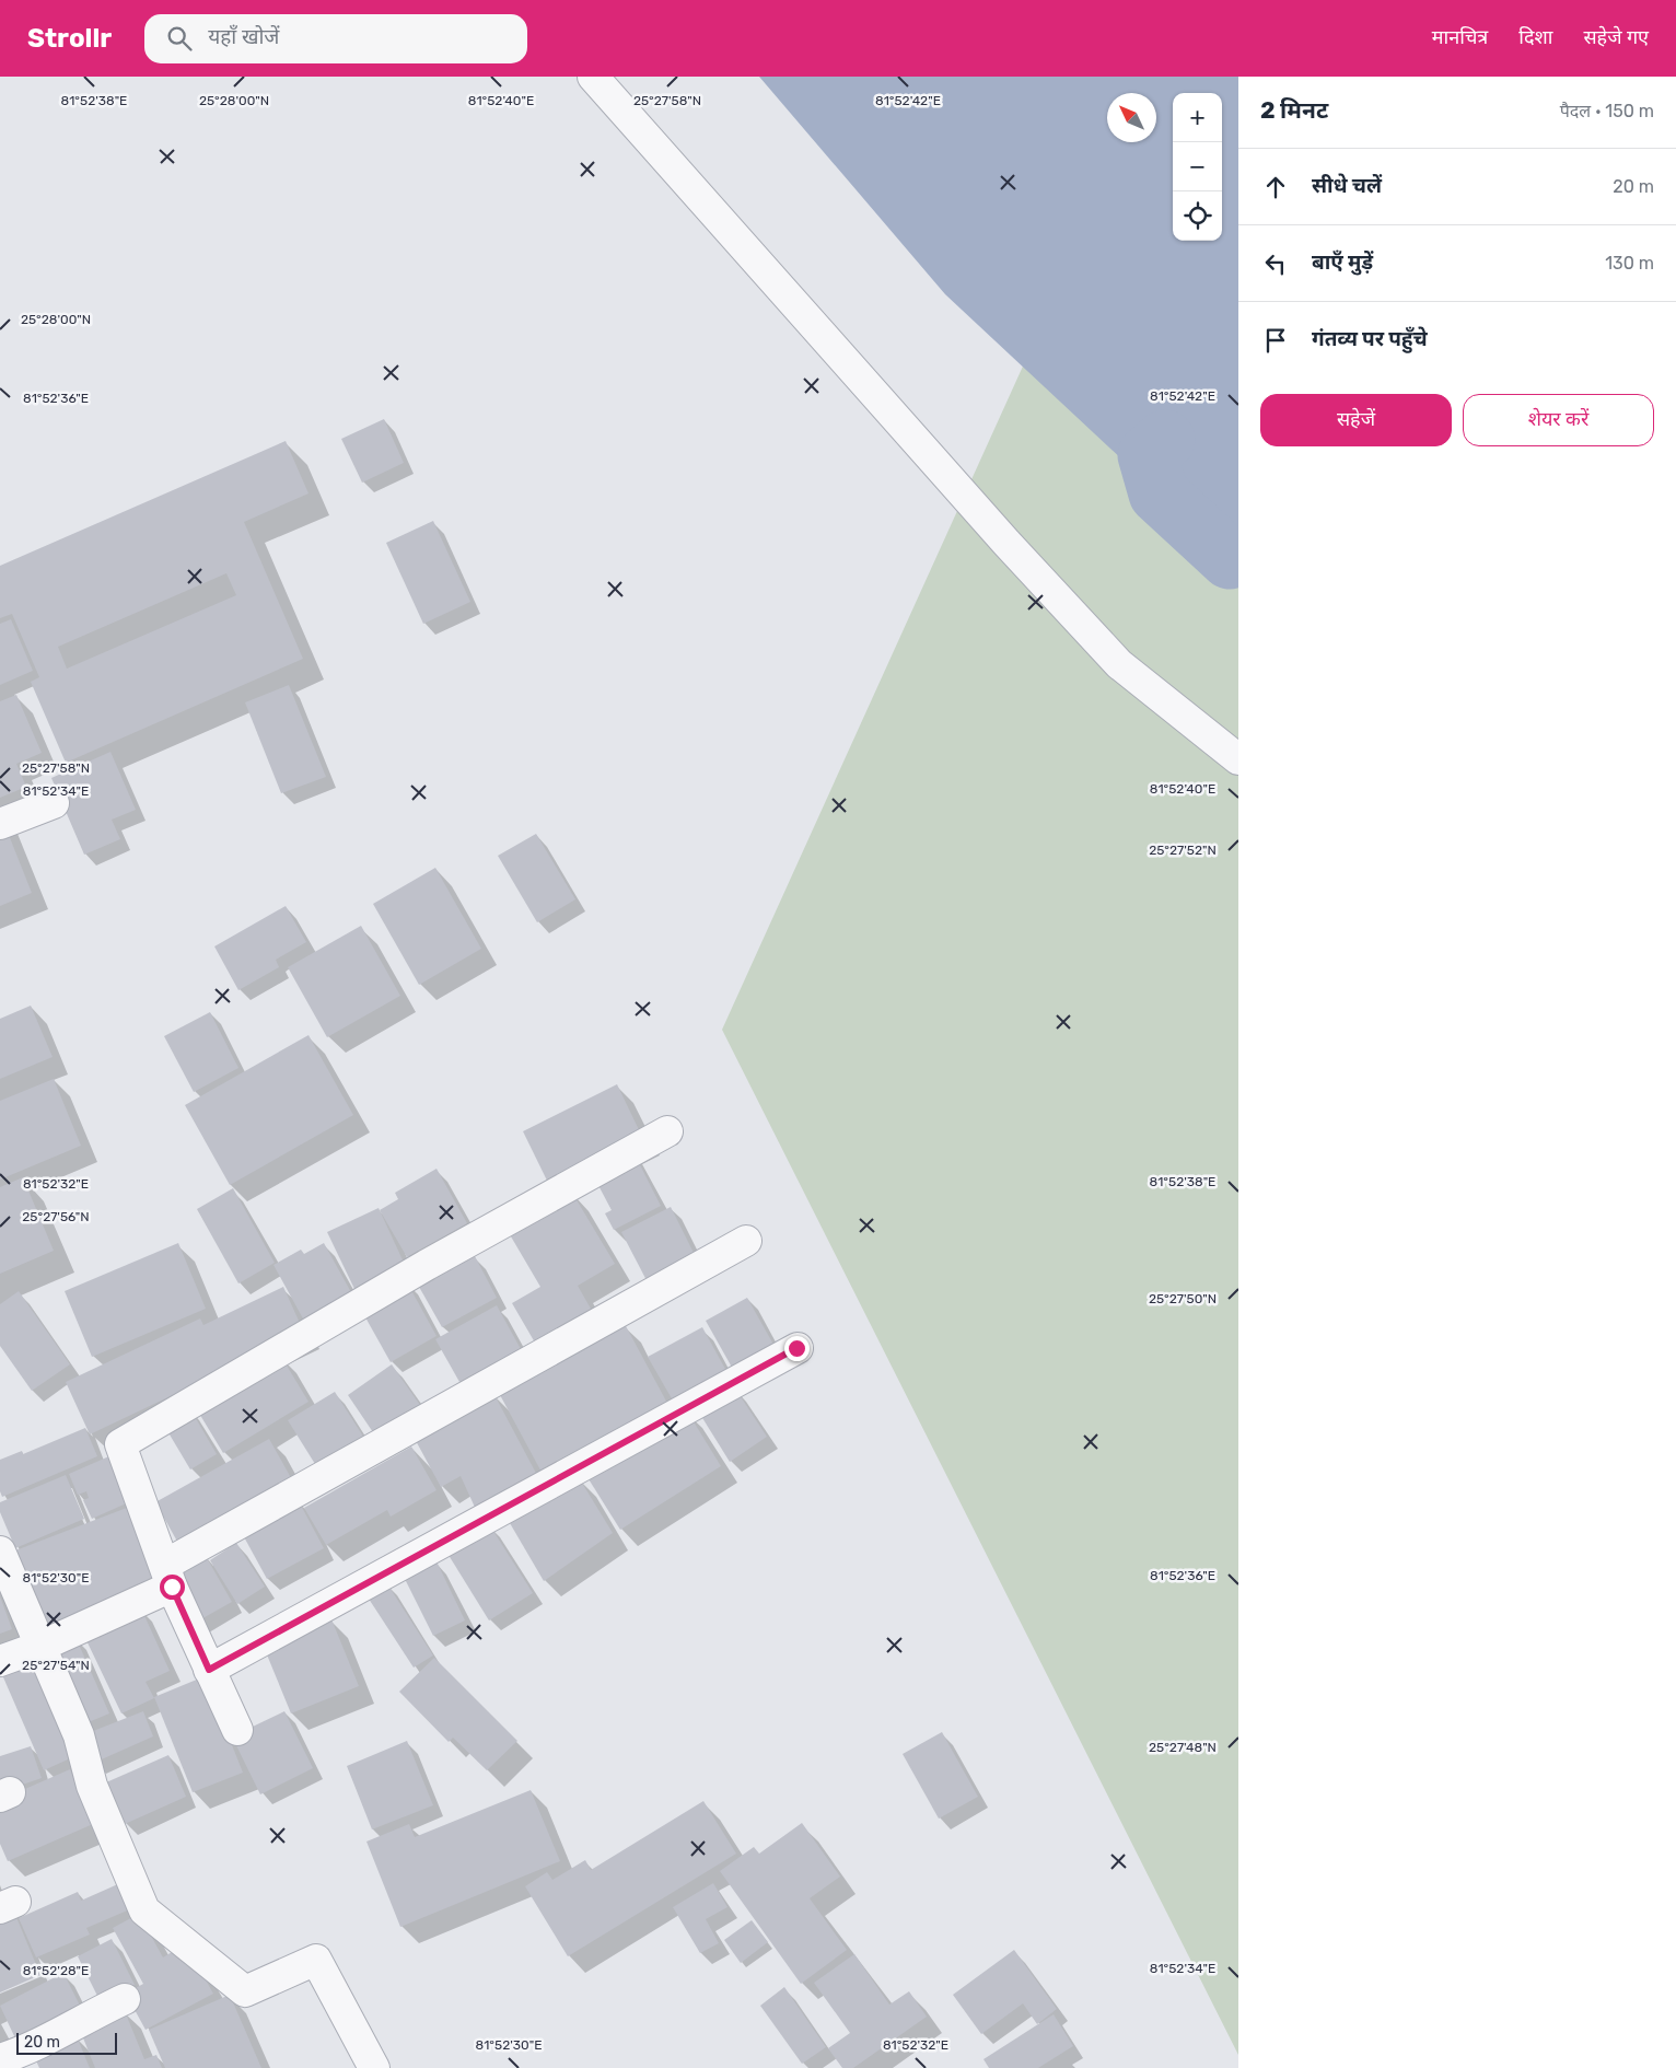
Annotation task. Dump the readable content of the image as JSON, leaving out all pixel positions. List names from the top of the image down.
{
  "scale_bar": "20 m",
  "north": "top left",
  "page": {
    "header": "Strollr",
    "search": "यहाँ खोजें",
    "nav": ["मानचित्र", "दिशा", "सहेजे गए"],
    "heading": ["2 मिनट", "पैदल · 150 m"],
    "map_buttons": ["+", "−"],
    "list": [
      ["सीधे चलें", "20 m"],
      ["बाएँ मुड़ें", "130 m"],
      "गंतव्य पर पहुँचे"
    ],
    "buttons": ["सहेजें", "शेयर करें"],
    "scale": "20 m"
  },
  "coordinates": [
    "81°52'38\"E",
    "81°52'40\"E",
    "81°52'42\"E",
    "25°28'00\"N",
    "25°27'58\"N",
    "81°52'36\"E",
    "81°52'34\"E",
    "25°27'52\"N",
    "81°52'32\"E",
    "25°27'56\"N",
    "25°27'50\"N",
    "81°52'30\"E",
    "25°27'54\"N",
    "25°27'48\"N",
    "81°52'28\"E"
  ]
}
